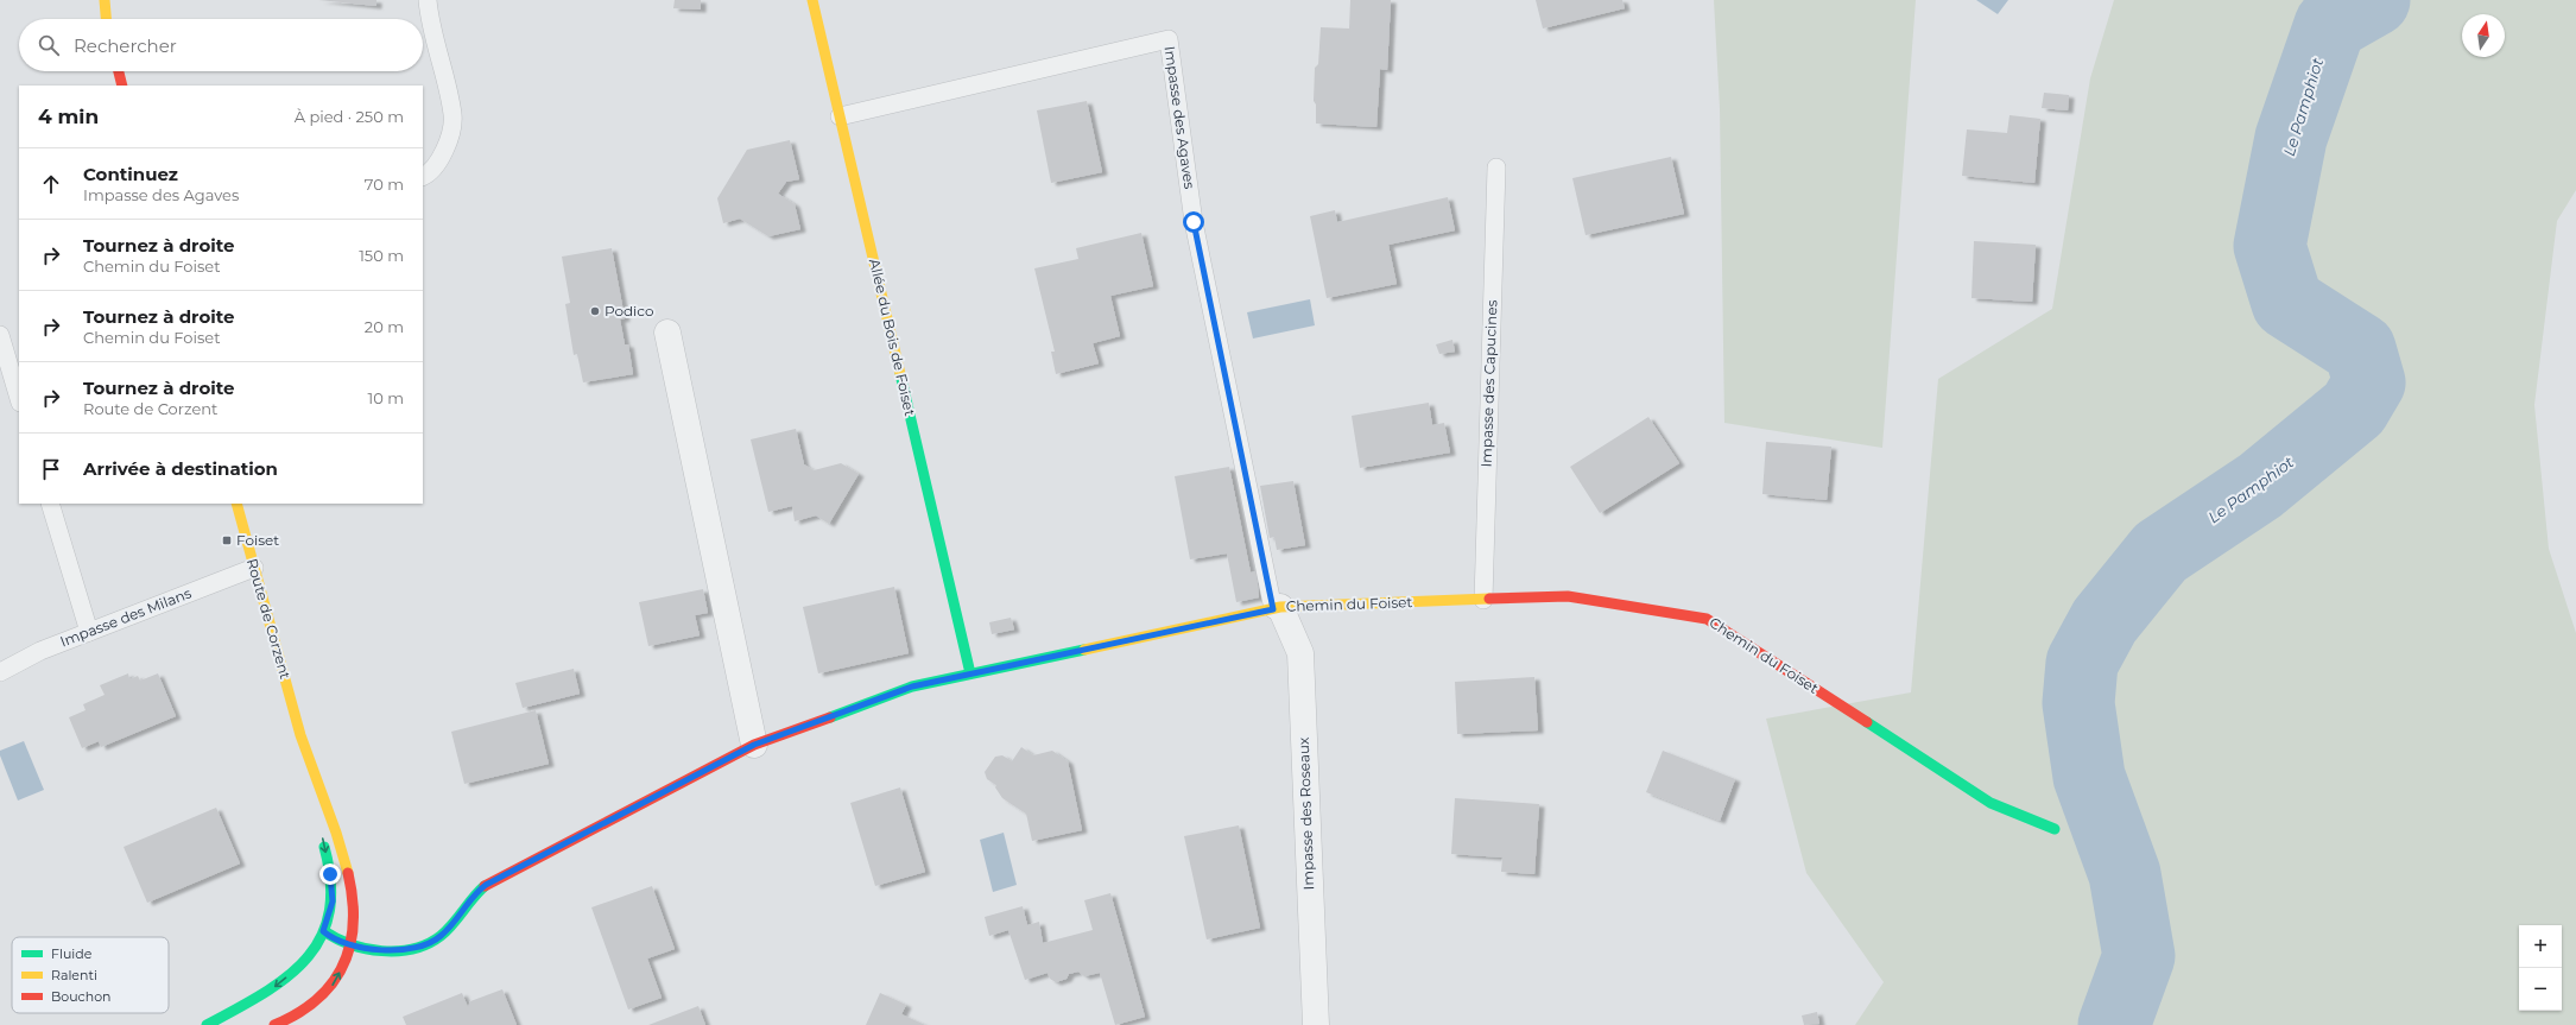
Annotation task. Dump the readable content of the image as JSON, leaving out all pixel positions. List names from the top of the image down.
{
  "streets": {
    "street": [
      "Allée du Bois de Foiset",
      "Chemin du Foiset",
      "Route de Corzent",
      "Impasse des Roseaux"
    ],
    "lane": ["Impasse des Agaves", "Impasse des Capucines", "Impasse des Milans"]
  },
  "crossings": [
    ["Impasse des Agaves", "Allée du Bois de Foiset"],
    ["Impasse des Agaves", "Chemin du Foiset"],
    ["Impasse des Agaves", "Impasse des Roseaux"],
    ["Allée du Bois de Foiset", "Chemin du Foiset"],
    ["Impasse des Capucines", "Chemin du Foiset"],
    ["Chemin du Foiset", "Route de Corzent"],
    ["Chemin du Foiset", "Impasse des Roseaux"],
    ["Impasse des Milans", "Route de Corzent"]
  ],
  "water": ["Le Pamphiot"],
  "places": {
    "other": ["Podico"],
    "transit": ["Foiset"]
  },
  "legend": ["Fluide", "Ralenti", "Bouchon"],
  "north": "top",
  "page": {
    "search": "Rechercher",
    "heading": ["4 min", "À pied · 250 m"],
    "list": [
      ["Continuez", "Impasse des Agaves", "70 m"],
      ["Tournez à droite", "Chemin du Foiset", "150 m"],
      ["Tournez à droite", "Chemin du Foiset", "20 m"],
      ["Tournez à droite", "Route de Corzent", "10 m"],
      "Arrivée à destination"
    ],
    "map_buttons": ["+", "−"]
  }
}
